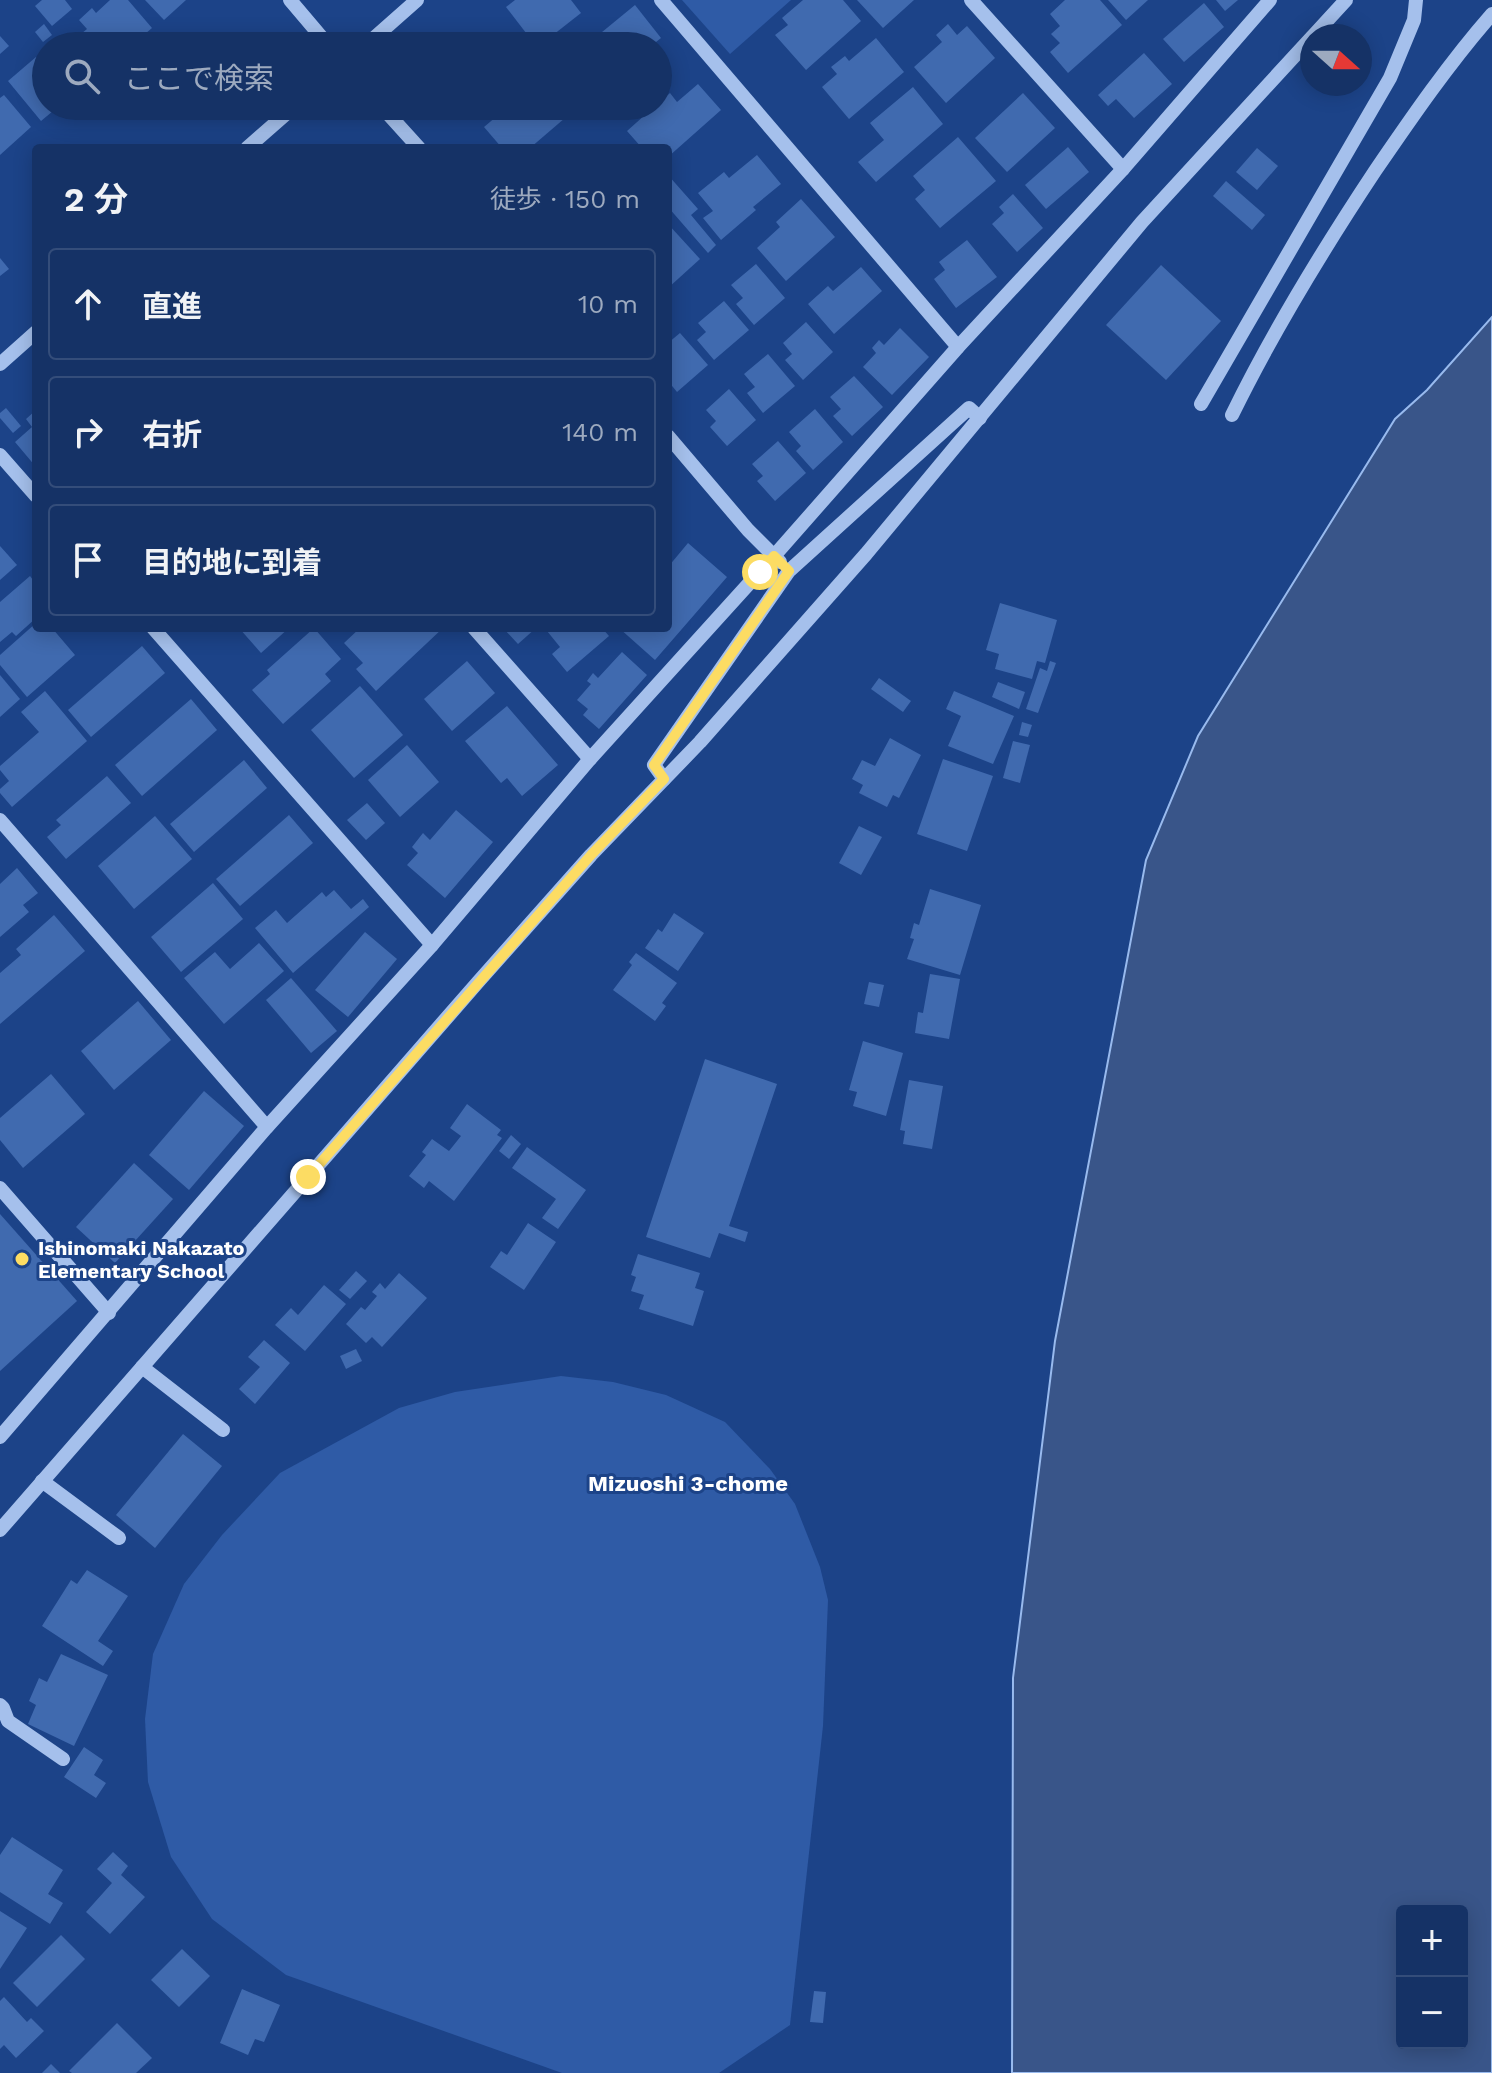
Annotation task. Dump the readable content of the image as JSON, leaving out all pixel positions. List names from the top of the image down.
{
  "districts": ["Mizuoshi 3-chome"],
  "places": ["Ishinomaki Nakazato Elementary School"],
  "north": "right",
  "page": {
    "search": "ここで検索",
    "heading": ["2 分", "徒歩 · 150 m"],
    "list": [
      ["直進", "10 m"],
      ["右折", "140 m"],
      "目的地に到着"
    ],
    "map_buttons": ["+", "−"]
  }
}
